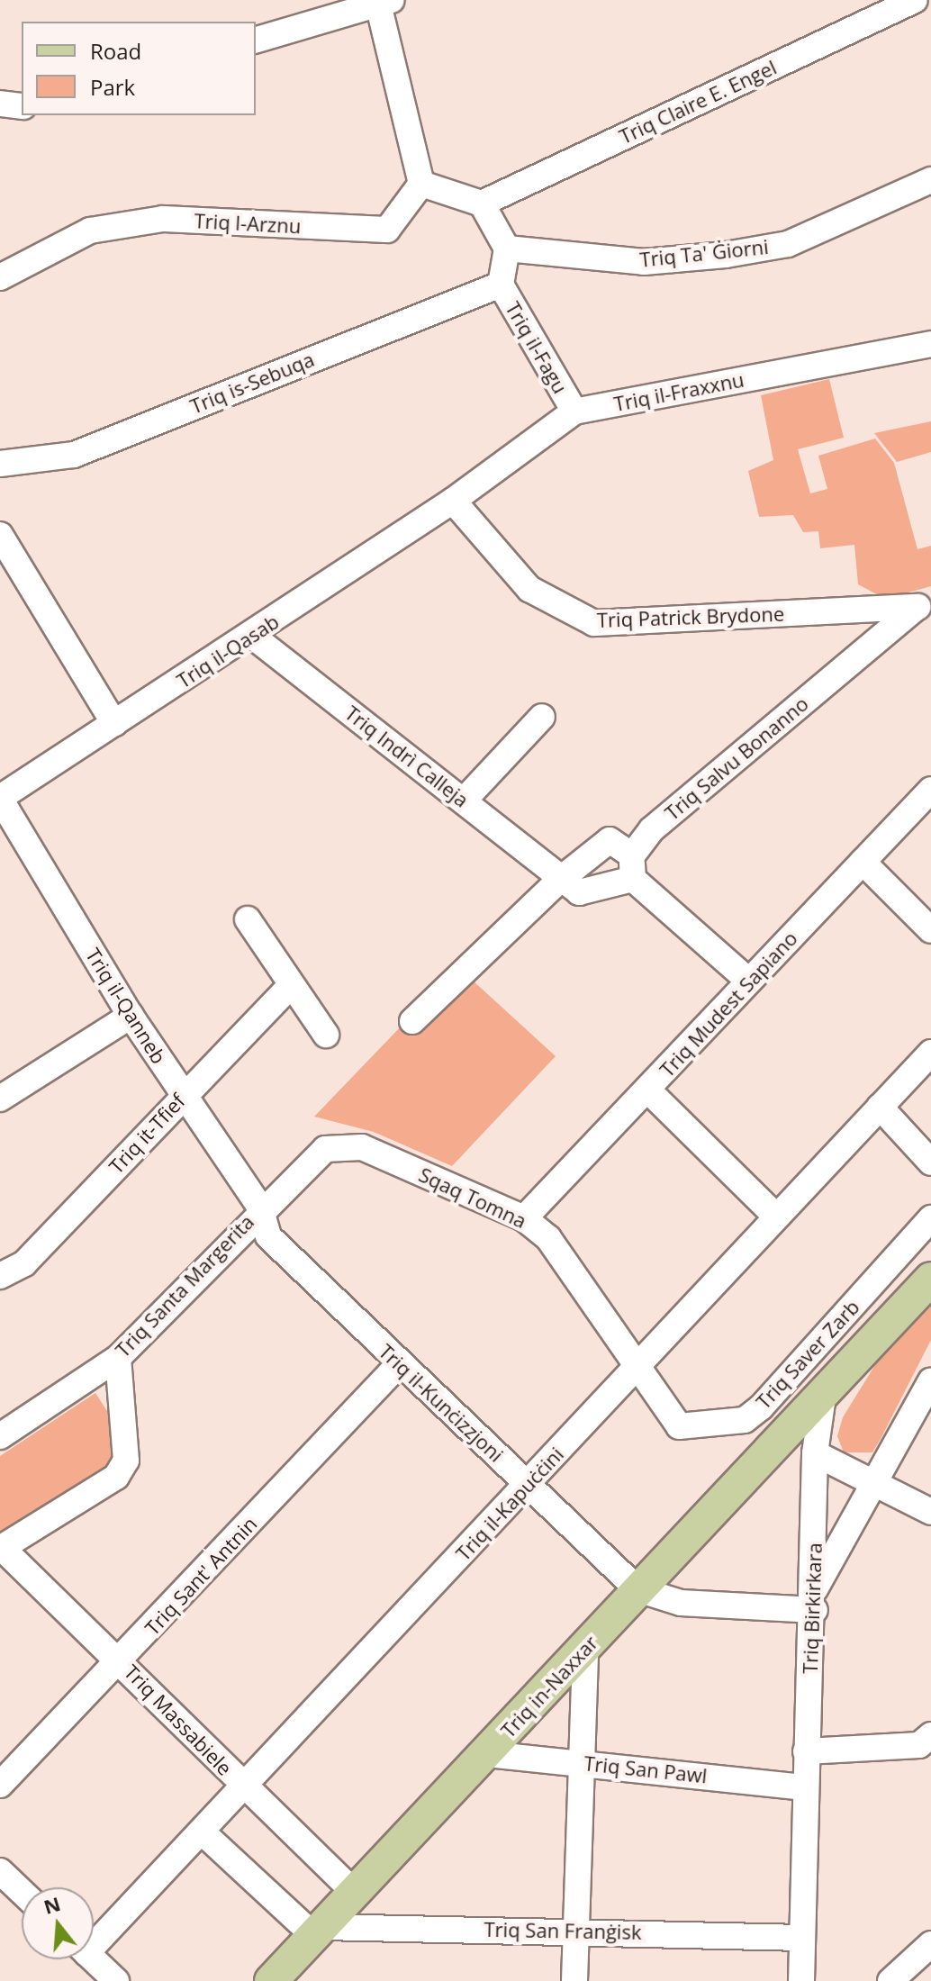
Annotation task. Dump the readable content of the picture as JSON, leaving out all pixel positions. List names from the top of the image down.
{
  "streets": {
    "main road": ["Triq in-Naxxar"],
    "street": [
      "Triq Claire E. Engel",
      "Triq l-Arznu",
      "Triq Ta' Ġiorni",
      "Triq il-Fagu",
      "Triq is-Sebuqa",
      "Triq il-Fraxxnu",
      "Triq Patrick Brydone",
      "Triq il-Qasab",
      "Triq Indrì Calleja",
      "Triq Salvu Bonanno",
      "Triq Mudest Sapiano",
      "Triq il-Qanneb",
      "Triq it-Tfief",
      "Sqaq Tomna",
      "Triq Santa Margerita",
      "Triq Saver Zarb",
      "Triq il-Kunċizzjoni",
      "Triq il-Kapuċċini",
      "Triq Sant' Antnin",
      "Triq Birkirkara",
      "Triq Massabiele",
      "Triq San Pawl",
      "Triq San Franġisk"
    ]
  },
  "crossings": [
    ["Triq Ta' Ġiorni", "Triq il-Fagu"],
    ["Triq il-Fagu", "Triq is-Sebuqa"],
    ["Triq il-Fagu", "Triq il-Fraxxnu"],
    ["Triq il-Fraxxnu", "Triq Patrick Brydone"],
    ["Triq il-Fraxxnu", "Triq il-Qasab"],
    ["Triq Patrick Brydone", "Triq il-Qasab"],
    ["Triq Patrick Brydone", "Triq Salvu Bonanno"],
    ["Triq il-Qasab", "Triq Indrì Calleja"],
    ["Triq il-Qasab", "Triq il-Qanneb"],
    ["Triq Mudest Sapiano", "Sqaq Tomna"],
    ["Triq il-Qanneb", "Triq it-Tfief"],
    ["Triq il-Qanneb", "Triq Santa Margerita"],
    ["Triq il-Qanneb", "Triq il-Kunċizzjoni"],
    ["Sqaq Tomna", "Triq Santa Margerita"],
    ["Sqaq Tomna", "Triq Saver Zarb"],
    ["Sqaq Tomna", "Triq il-Kapuċċini"],
    ["Triq Santa Margerita", "Triq il-Kunċizzjoni"],
    ["Triq Saver Zarb", "Triq il-Kapuċċini"],
    ["Triq il-Kunċizzjoni", "Triq il-Kapuċċini"],
    ["Triq il-Kunċizzjoni", "Triq Sant' Antnin"],
    ["Triq il-Kunċizzjoni", "Triq in-Naxxar"],
    ["Triq il-Kapuċċini", "Triq Massabiele"],
    ["Triq Sant' Antnin", "Triq Massabiele"],
    ["Triq Birkirkara", "Triq in-Naxxar"],
    ["Triq Birkirkara", "Triq San Pawl"],
    ["Triq Birkirkara", "Triq San Franġisk"],
    ["Triq in-Naxxar", "Triq Massabiele"],
    ["Triq in-Naxxar", "Triq San Pawl"],
    ["Triq in-Naxxar", "Triq San Franġisk"]
  ],
  "legend": ["Road", "Park"],
  "north": "top"
}
